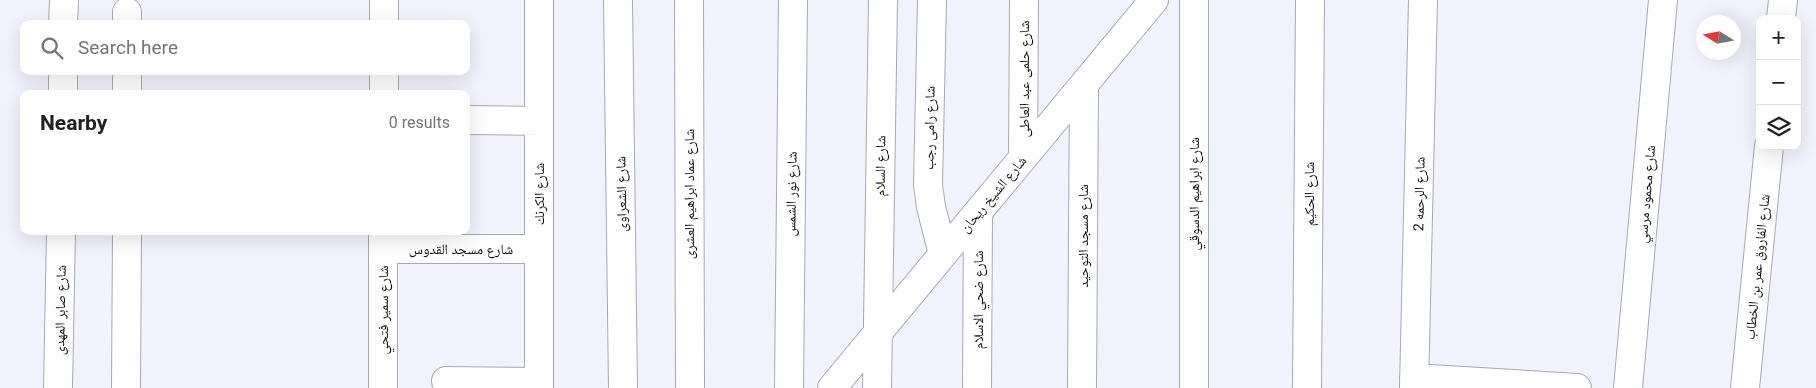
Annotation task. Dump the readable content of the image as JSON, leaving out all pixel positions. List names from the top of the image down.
{
  "streets": {
    "street": [
      "شارع حلمى عبد العاطى",
      "شارع رامى رجب",
      "شارع السلام",
      "شارع الكرنك",
      "شارع الشعراوى",
      "شارع عماد ابراهيم العشرى",
      "شارع نور الشمس",
      "شارع الشيخ ريحان",
      "شارع ابراهيم الدسوقي",
      "شارع الحكيم",
      "شارع الرحمه 2",
      "شارع محمود مرسي",
      "شارع مسجد التوحيد",
      "شارع مسجد القدوس",
      "شارع الفاروق عمر بن الخطاب",
      "شارع ضحي الاسلام",
      "شارع صابر المهدى",
      "شارع سمير فتحي"
    ]
  },
  "crossings": [
    ["شارع حلمى عبد العاطى", "شارع الشيخ ريحان"],
    ["شارع رامى رجب", "شارع الشيخ ريحان"],
    ["شارع السلام", "شارع الشيخ ريحان"],
    ["شارع الكرنك", "شارع مسجد القدوس"],
    ["شارع الشيخ ريحان", "شارع مسجد التوحيد"],
    ["شارع الشيخ ريحان", "شارع ضحي الاسلام"],
    ["شارع مسجد القدوس", "شارع سمير فتحي"]
  ],
  "north": "left",
  "page": {
    "map_buttons": ["+", "−"],
    "search": "Search here",
    "heading": ["Nearby", "0 results"]
  }
}
